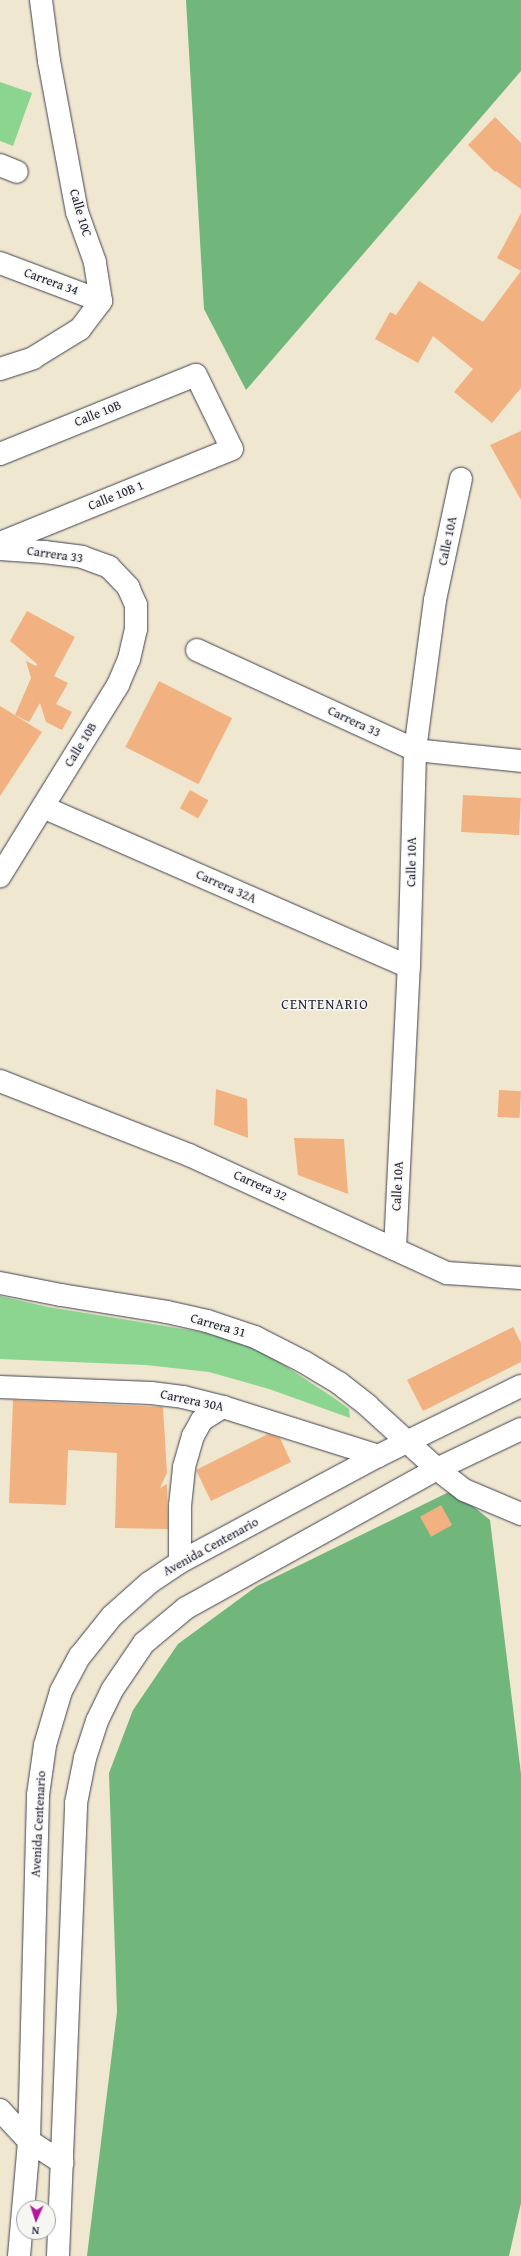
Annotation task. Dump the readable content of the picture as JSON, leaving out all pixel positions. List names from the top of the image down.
{
  "streets": {
    "street": [
      "Calle 10C",
      "Carrera 34",
      "Calle 10B",
      "Calle 10B 1",
      "Calle 10A",
      "Carrera 33",
      "Carrera 32A",
      "Carrera 32",
      "Carrera 31",
      "Carrera 30A",
      "Avenida Centenario"
    ]
  },
  "crossings": [
    ["Calle 10C", "Carrera 34"],
    ["Calle 10B", "Calle 10B 1"],
    ["Calle 10B", "Carrera 33"],
    ["Calle 10B", "Carrera 32A"],
    ["Calle 10A", "Carrera 33"],
    ["Calle 10A", "Carrera 32A"],
    ["Calle 10A", "Carrera 32"],
    ["Carrera 31", "Avenida Centenario"],
    ["Carrera 30A", "Avenida Centenario"]
  ],
  "districts": ["CENTENARIO"],
  "north": "bottom"
}
